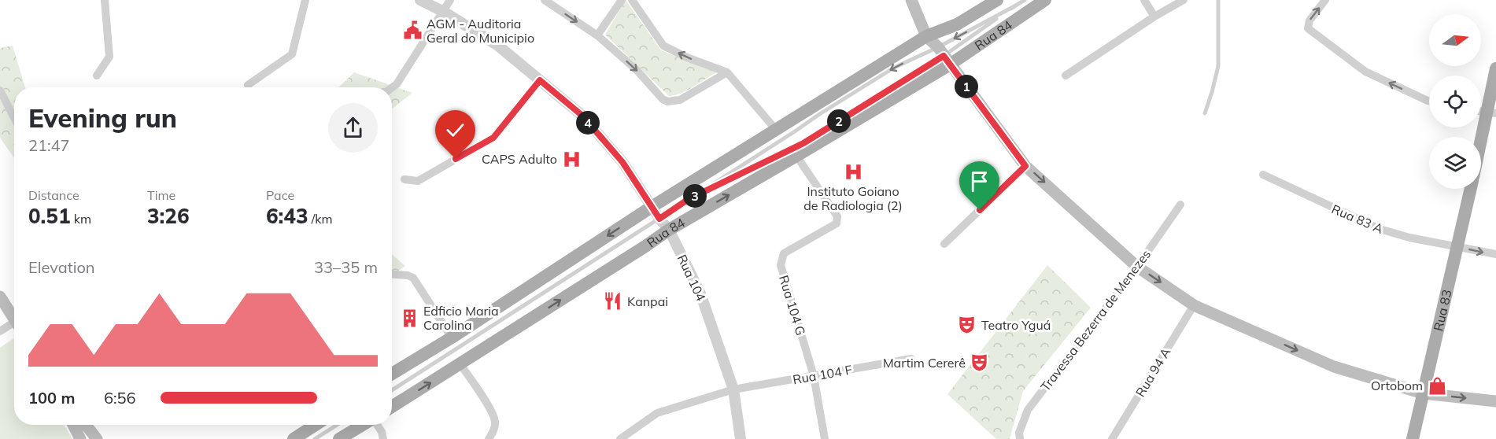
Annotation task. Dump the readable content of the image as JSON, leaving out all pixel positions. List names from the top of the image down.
{
  "streets": {
    "main road": ["Rua 84", "Rua 83"],
    "street": [
      "Rua 83 A",
      "Rua 104",
      "Rua 104 G",
      "Travessa Bezerra de Menezes",
      "Rua 94 A",
      "Rua 104 F"
    ]
  },
  "crossings": [
    ["Rua 84", "Rua 104"],
    ["Rua 84", "Rua 104 G"],
    ["Rua 83 A", "Rua 83"],
    ["Rua 104", "Rua 104 F"],
    ["Rua 104 G", "Rua 104 F"]
  ],
  "places": {
    "public building": ["AGM - Auditoria Geral do Municipio"],
    "hospital": ["CAPS Adulto", "Instituto Goiano de Radiologia (2)"],
    "restaurant": ["Kanpai"],
    "building": ["Edficio Maria Carolina"],
    "theatre": ["Teatro Yguá", "Martim Cererê"],
    "shop": ["Ortobom"]
  },
  "north": "right",
  "page": {
    "pins": [
      "1",
      "2",
      "4",
      "3"
    ],
    "heading": ["Evening run", "21:47"],
    "stats": [
      ["Distance", "0.51 km"],
      ["Time", "3:26"],
      ["Pace", "6:43 /km"]
    ],
    "chart": ["Elevation", "33–35 m"],
    "list": [
      {
        "name": "100 m",
        "note": "6:56"
      }
    ]
  }
}
